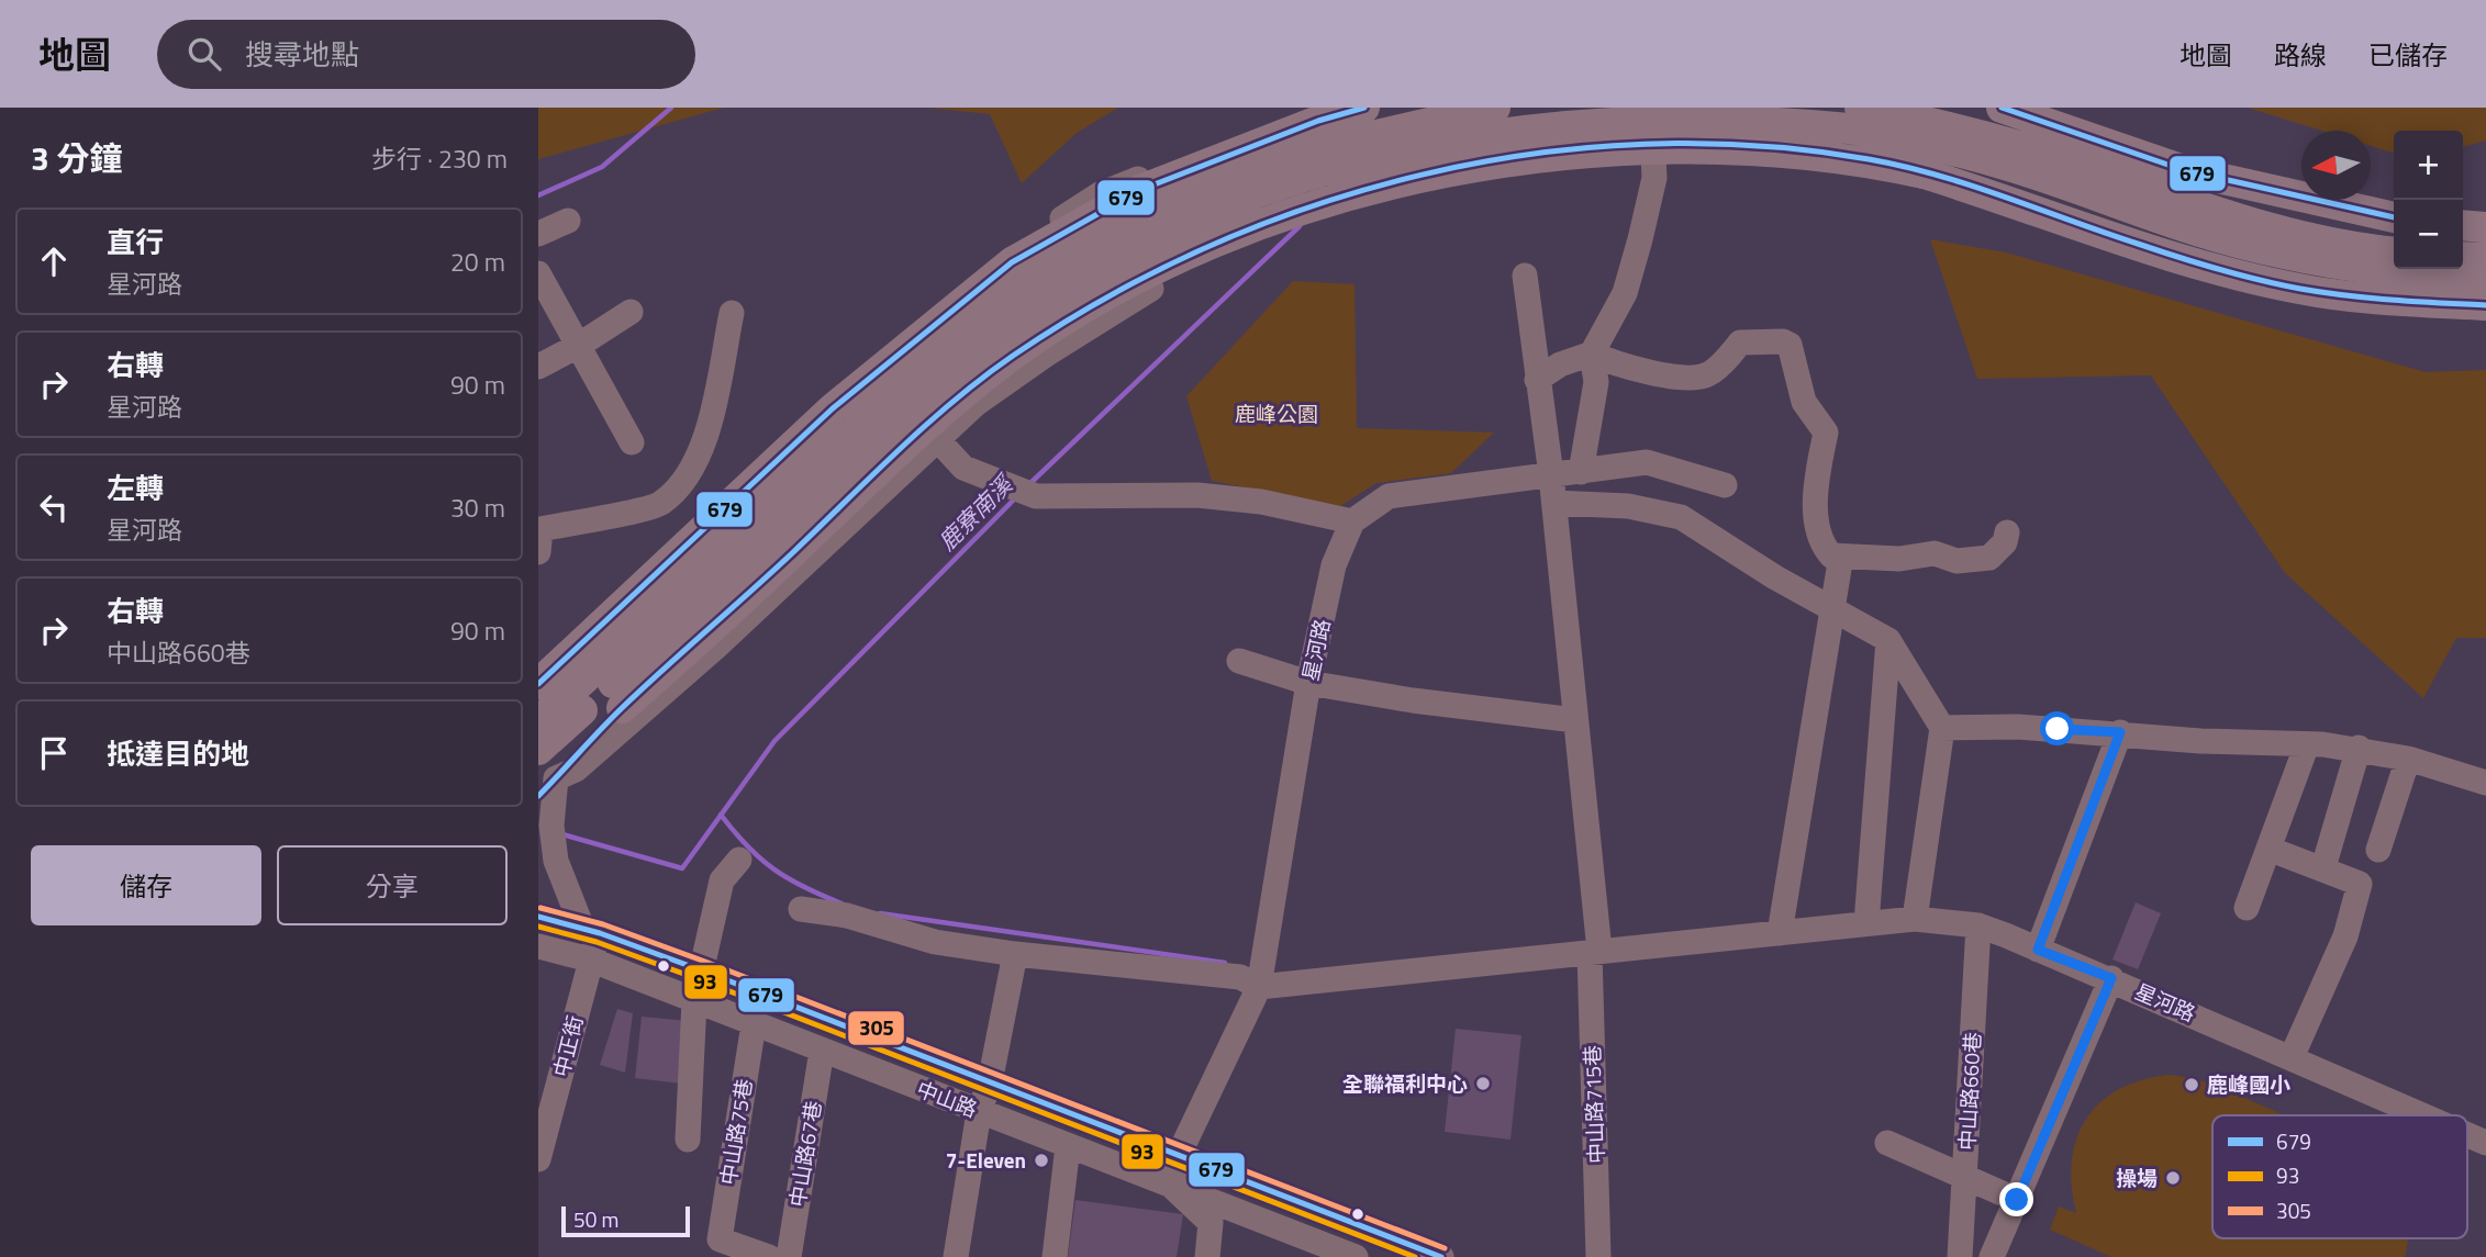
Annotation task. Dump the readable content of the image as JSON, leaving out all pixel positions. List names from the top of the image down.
{
  "streets": {
    "street": [
      "星河路",
      "中正街",
      "中山路660巷",
      "中山路",
      "中山路715巷",
      "中山路75巷",
      "中山路67巷"
    ]
  },
  "crossings": [
    ["星河路", "中山路660巷"],
    ["星河路", "中山路"],
    ["星河路", "中山路715巷"],
    ["中正街", "中山路"],
    ["中山路", "中山路75巷"],
    ["中山路", "中山路67巷"]
  ],
  "water": ["鹿寮南溪"],
  "parks": ["鹿峰公園"],
  "places": [
    "全聯福利中心",
    "鹿峰國小",
    "7-Eleven",
    "操場"
  ],
  "lines": ["transit line 679", "transit line 305", "transit line 93"],
  "legend": ["679", "93", "305"],
  "scale_bar": "50 m",
  "north": "left",
  "page": {
    "header": "地圖",
    "search": "搜尋地點",
    "nav": ["地圖", "路線", "已儲存"],
    "heading": ["3 分鐘", "步行 · 230 m"],
    "map_buttons": ["+", "−"],
    "list": [
      ["直行", "星河路", "20 m"],
      ["右轉", "星河路", "90 m"],
      ["左轉", "星河路", "30 m"],
      ["右轉", "中山路660巷", "90 m"],
      "抵達目的地"
    ],
    "buttons": ["儲存", "分享"],
    "scale": "50 m"
  }
}
